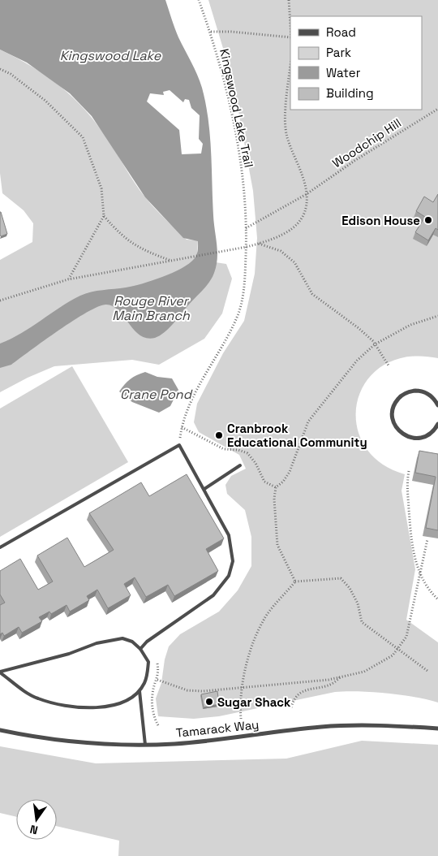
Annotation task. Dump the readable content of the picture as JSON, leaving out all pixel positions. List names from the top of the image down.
{
  "streets": {
    "street": ["Tamarack Way"],
    "path": ["Kingswood Lake Trail", "Woodchip Hill"]
  },
  "crossings": [
    ["Kingswood Lake Trail", "Woodchip Hill"]
  ],
  "water": ["Kingswood Lake", "Rouge River Main Branch", "Crane Pond"],
  "places": ["Edison House", "Cranbrook Educational Community", "Sugar Shack"],
  "legend": [
    "Road",
    "Park",
    "Water",
    "Building"
  ],
  "north": "bottom"
}
